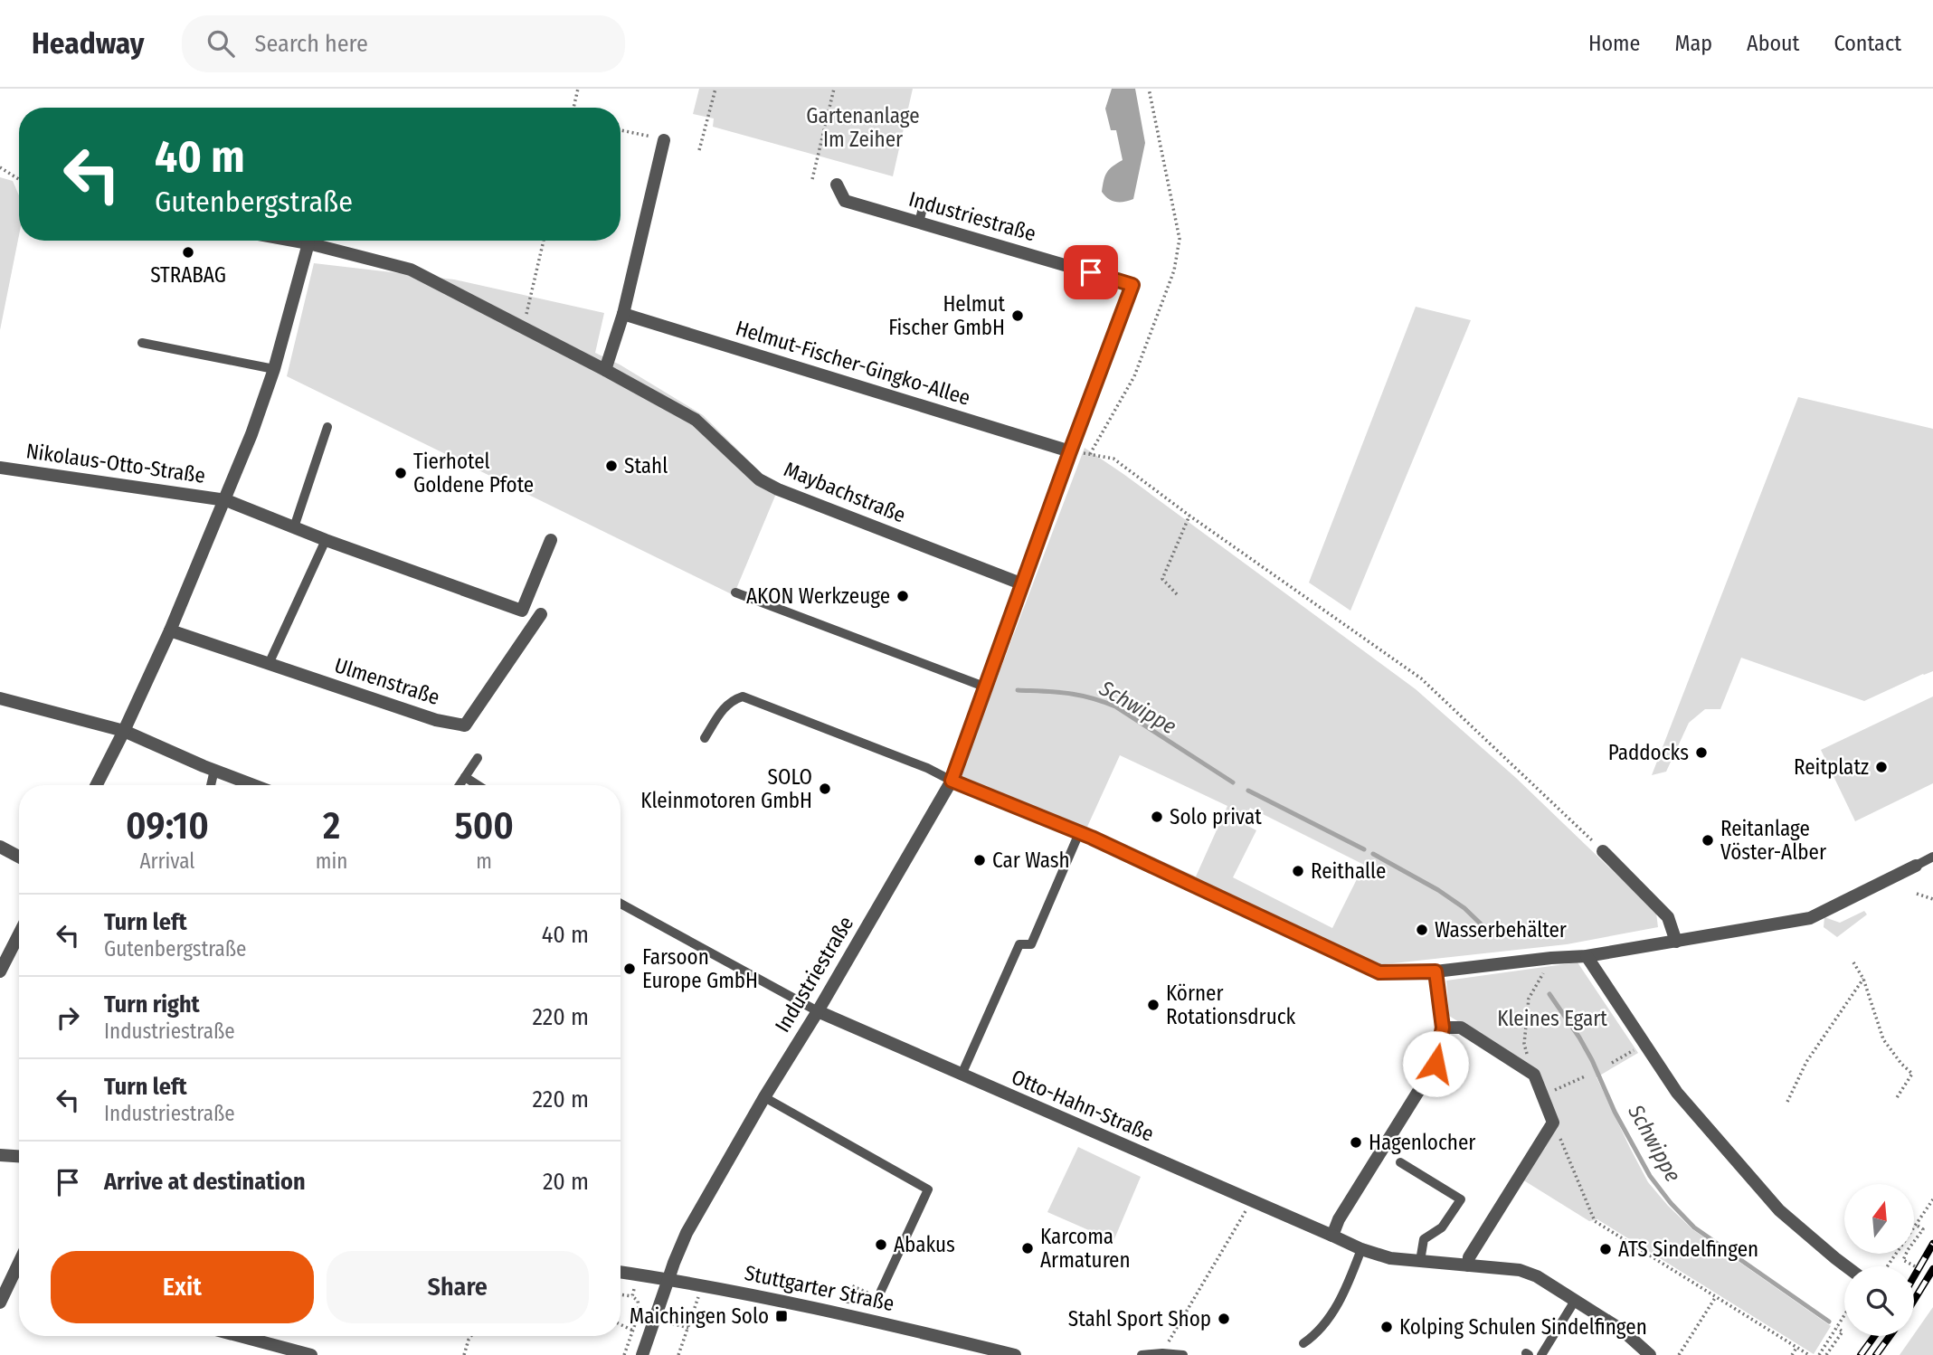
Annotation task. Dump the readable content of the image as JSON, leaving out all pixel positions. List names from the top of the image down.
{
  "streets": {
    "street": [
      "Industriestraße",
      "Helmut-Fischer-Gingko-Allee",
      "Nikolaus-Otto-Straße",
      "Maybachstraße",
      "Ulmenstraße",
      "Otto-Hahn-Straße",
      "Stuttgarter Straße"
    ]
  },
  "crossings": [
    ["Industriestraße", "Helmut-Fischer-Gingko-Allee"],
    ["Industriestraße", "Maybachstraße"],
    ["Industriestraße", "Otto-Hahn-Straße"],
    ["Industriestraße", "Stuttgarter Straße"]
  ],
  "water": ["Schwippe"],
  "parks": ["Gartenanlage Im Zeiher", "Kleines Egart"],
  "places": {
    "other": [
      "STRABAG",
      "Helmut Fischer GmbH",
      "Stahl",
      "Tierhotel Goldene Pfote",
      "AKON Werkzeuge",
      "Paddocks",
      "Reitplatz",
      "SOLO Kleinmotoren GmbH",
      "Solo privat",
      "Reitanlage Vöster-Alber",
      "Car Wash",
      "Reithalle",
      "Wasserbehälter",
      "Farsoon Europe GmbH",
      "Körner Rotationsdruck",
      "Hagenlocher",
      "Abakus",
      "Karcoma Armaturen",
      "ATS Sindelfingen",
      "Stahl Sport Shop",
      "Kolping Schulen Sindelfingen"
    ],
    "transit": ["Maichingen Solo"]
  },
  "north": "top",
  "page": {
    "header": "Headway",
    "search": "Search here",
    "nav": [
      "Home",
      "Map",
      "About",
      "Contact"
    ],
    "turn": ["40 m", "Gutenbergstraße"],
    "eta": [
      "09:10",
      "Arrival",
      "2",
      "min",
      "500",
      "m"
    ],
    "list": [
      {
        "name": "Turn left",
        "note": "Gutenbergstraße",
        "value": "40 m"
      },
      {
        "name": "Turn right",
        "note": "Industriestraße",
        "value": "220 m"
      },
      {
        "name": "Turn left",
        "note": "Industriestraße",
        "value": "220 m"
      },
      {
        "name": "Arrive at destination",
        "value": "20 m"
      }
    ],
    "buttons": ["Exit", "Share"]
  }
}
